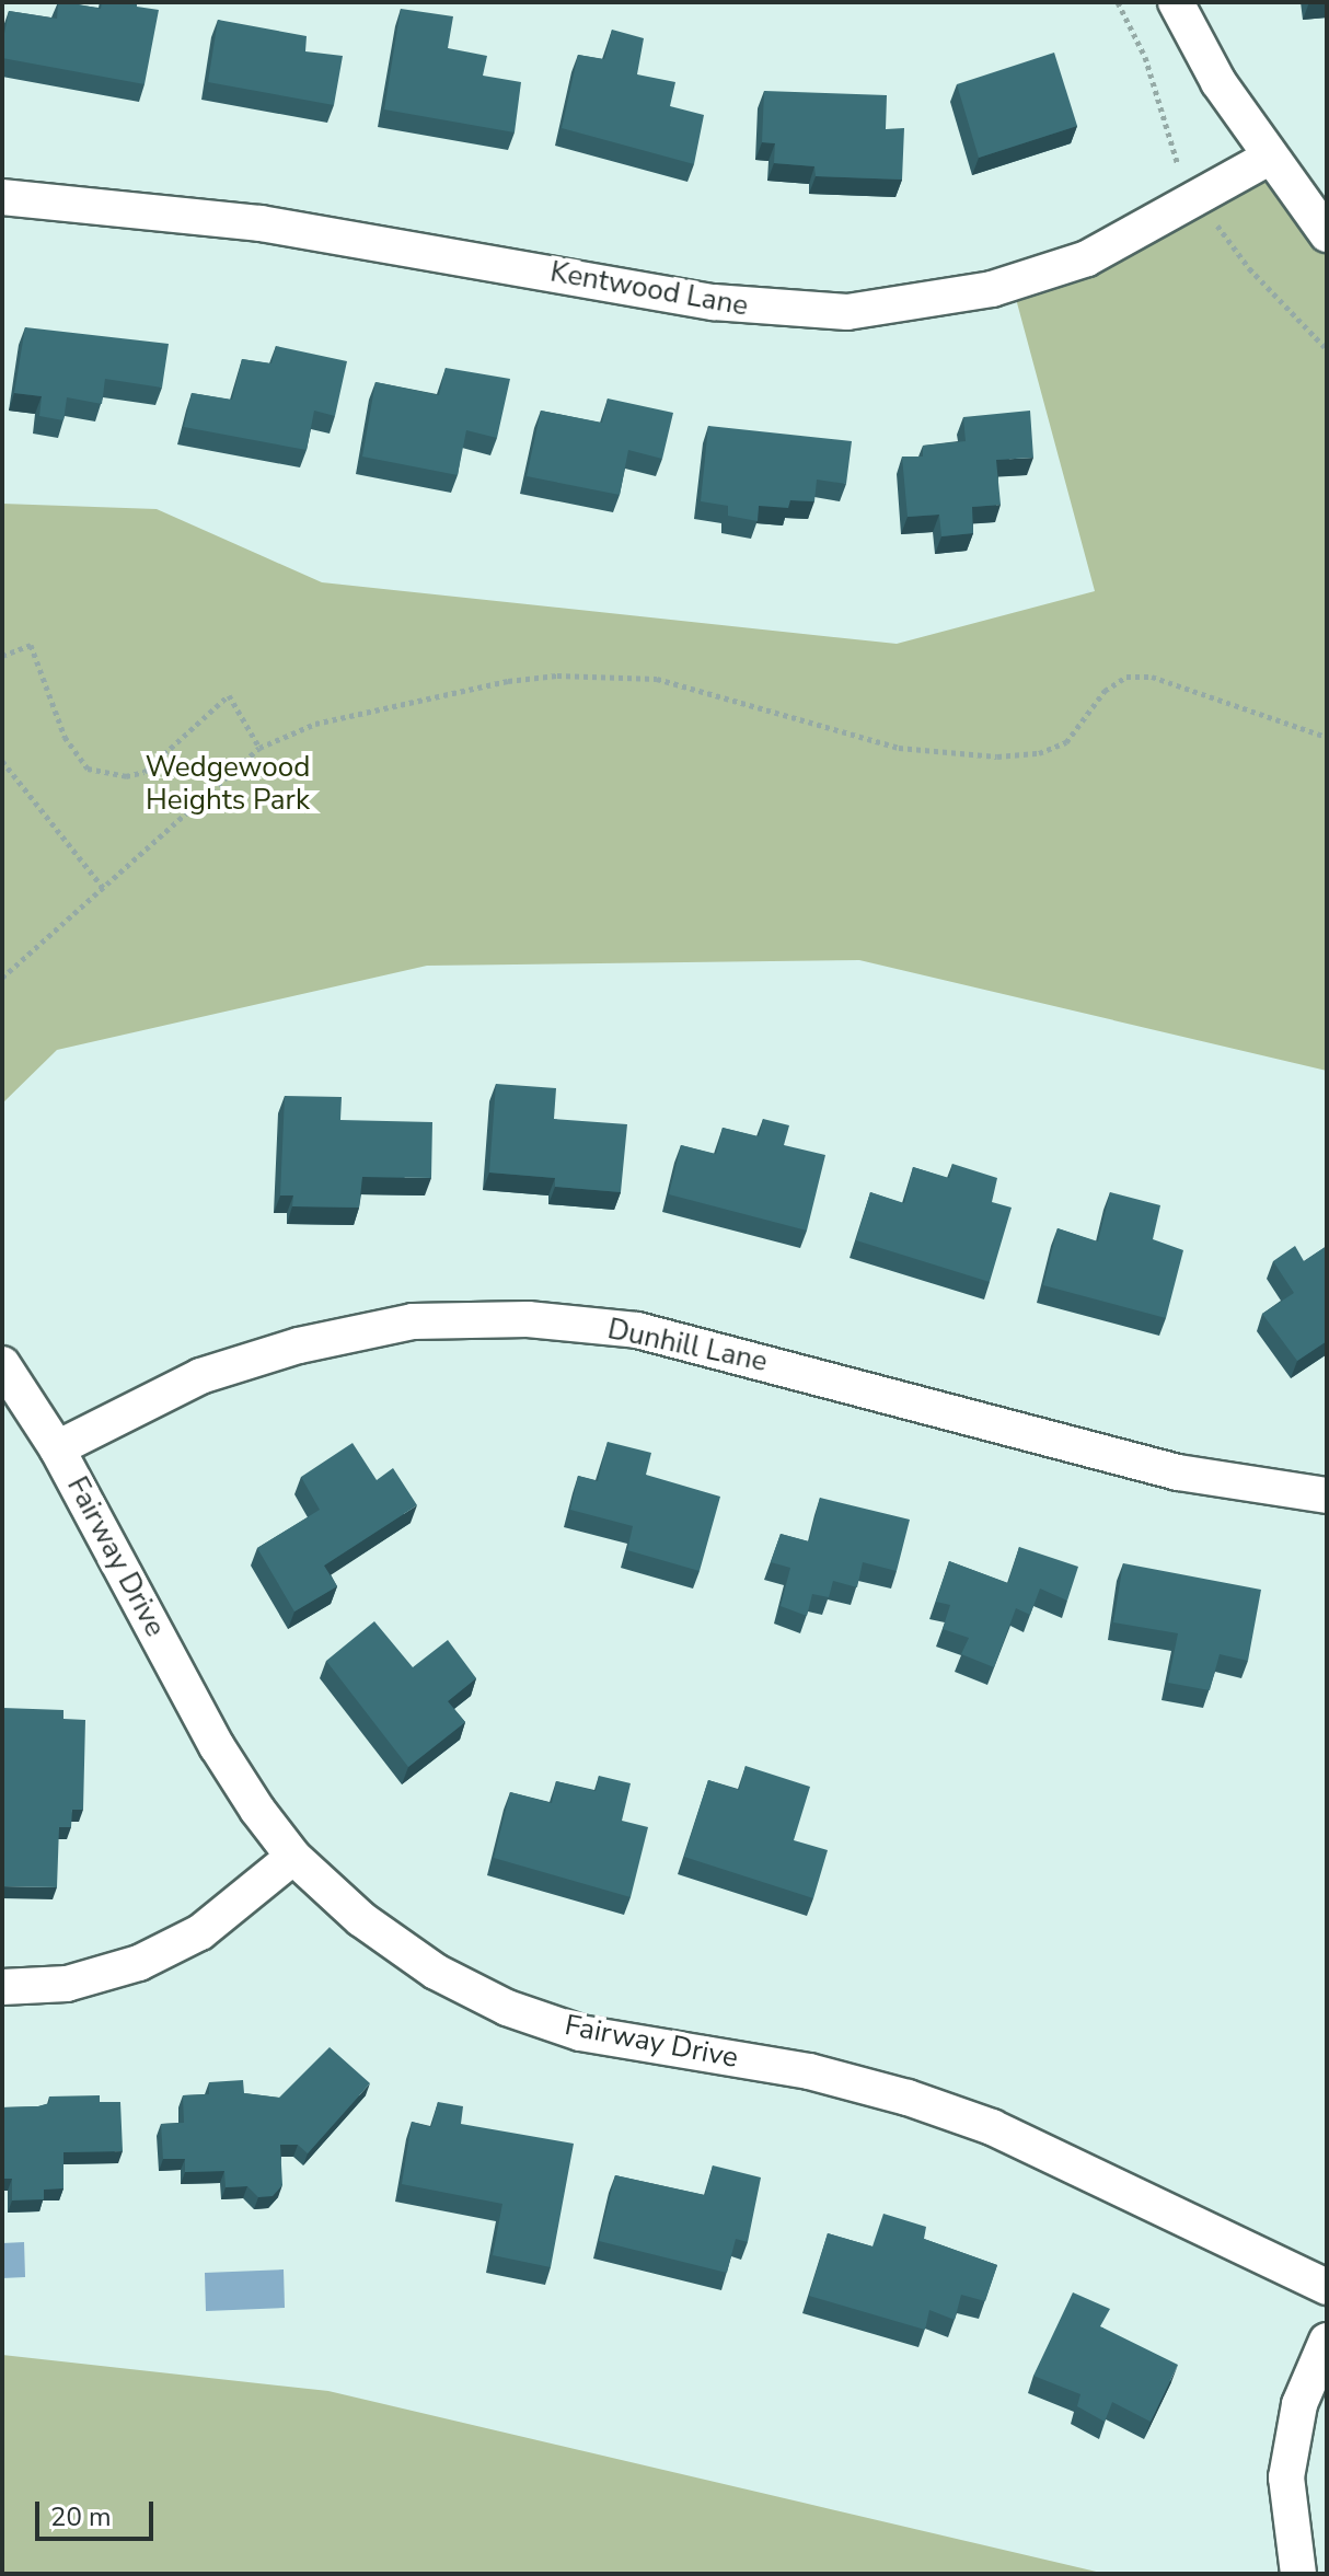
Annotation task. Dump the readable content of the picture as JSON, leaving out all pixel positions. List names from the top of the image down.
{
  "streets": {
    "street": ["Kentwood Lane", "Dunhill Lane", "Fairway Drive"]
  },
  "crossings": [
    ["Dunhill Lane", "Fairway Drive"]
  ],
  "parks": ["Wedgewood Heights Park"],
  "scale_bar": "20 m"
}
